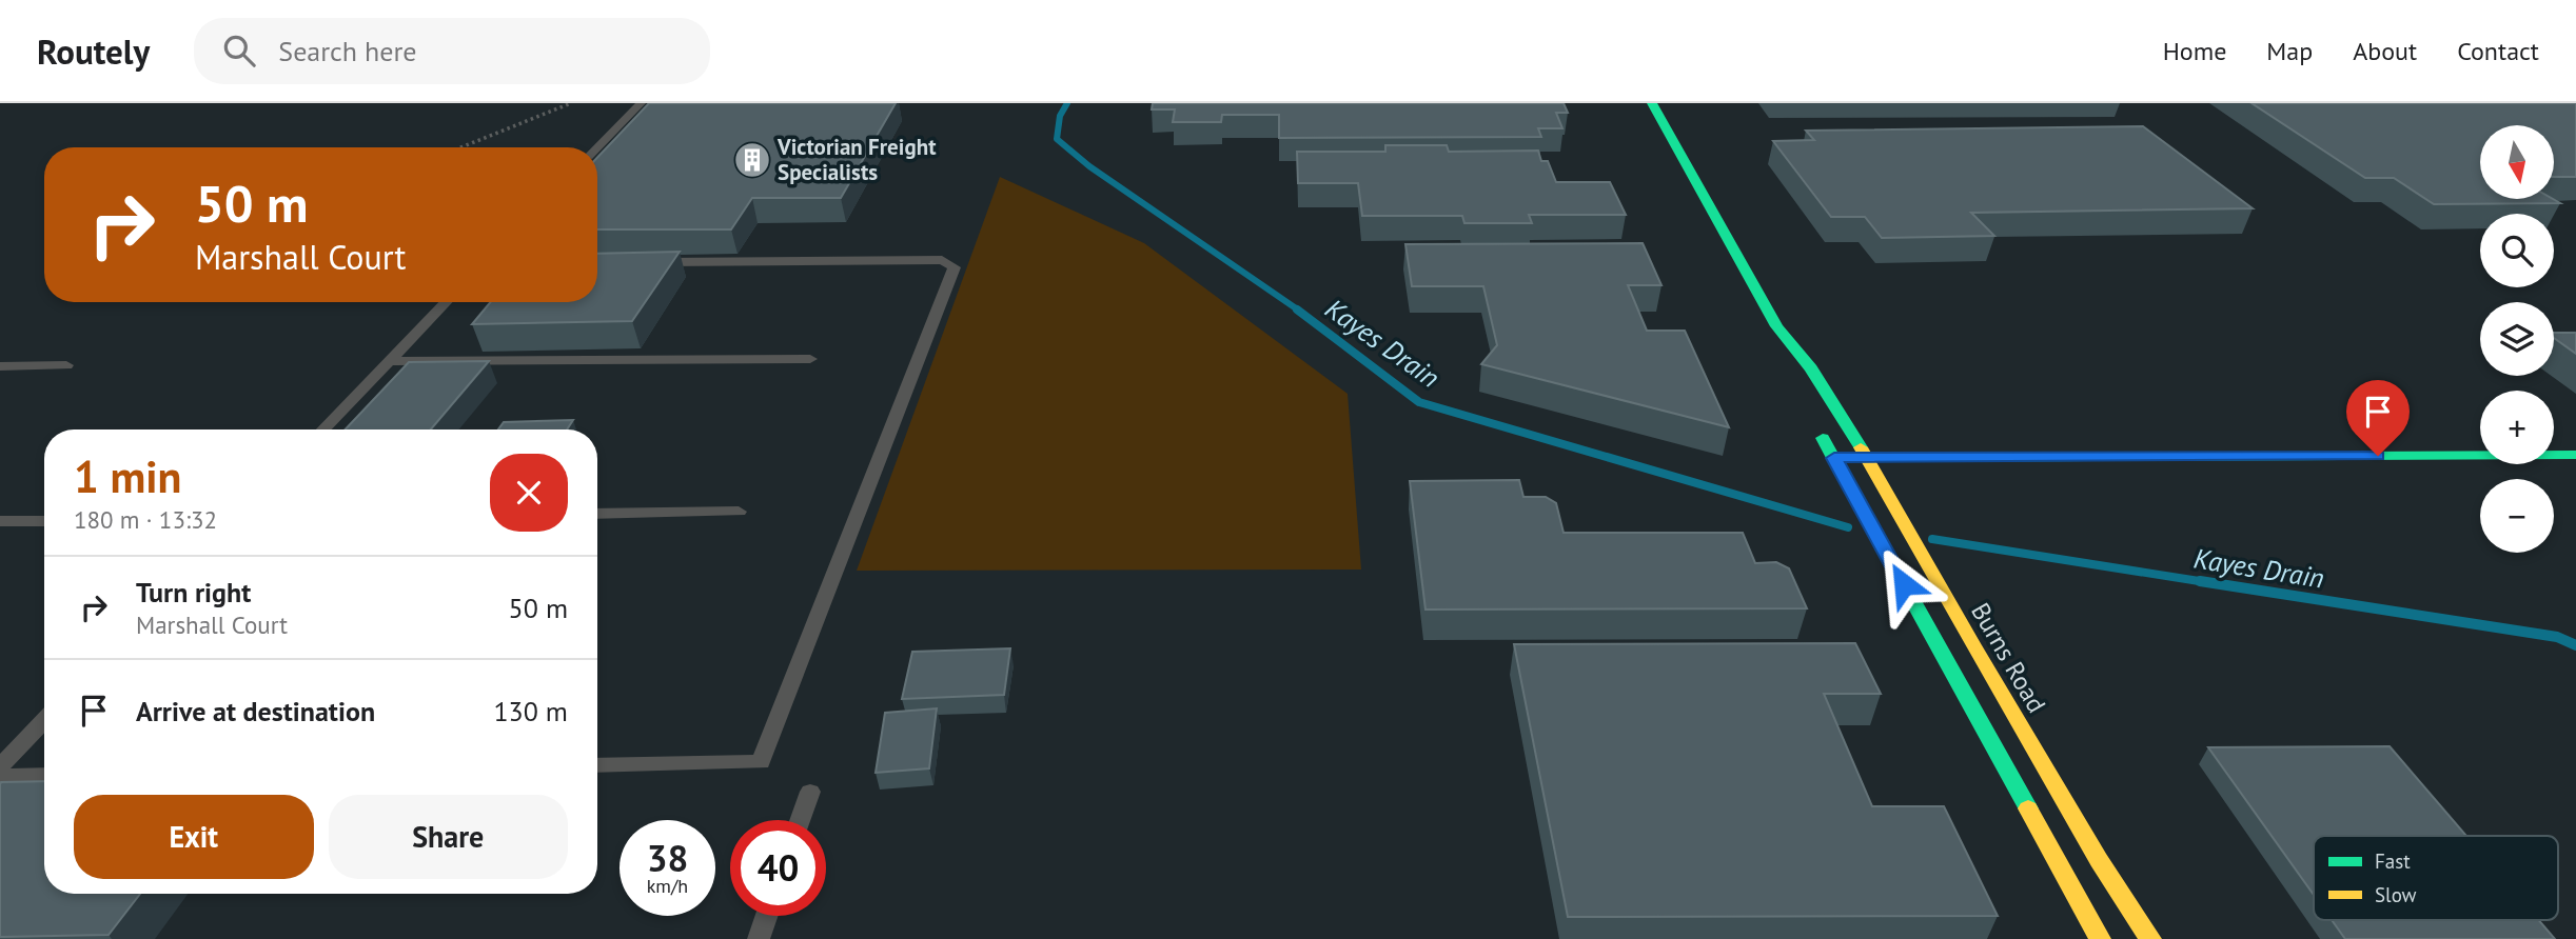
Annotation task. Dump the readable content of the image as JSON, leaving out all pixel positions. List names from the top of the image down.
{
  "streets": {
    "street": ["Burns Road"]
  },
  "water": ["Kayes Drain"],
  "places": {
    "building": ["Victorian Freight Specialists"]
  },
  "legend": ["Fast", "Slow"],
  "north": "bottom",
  "page": {
    "header": "Routely",
    "search": "Search here",
    "nav": [
      "Home",
      "Map",
      "About",
      "Contact"
    ],
    "map_buttons": ["+", "−"],
    "turn": ["50 m", "Marshall Court"],
    "heading": ["1 min", "180 m · 13:32"],
    "list": [
      {
        "name": "Turn right",
        "note": "Marshall Court",
        "value": "50 m"
      },
      {
        "name": "Arrive at destination",
        "value": "130 m"
      }
    ],
    "buttons": ["Exit", "Share"],
    "speed": "38 km/h",
    "limit": "40"
  }
}
